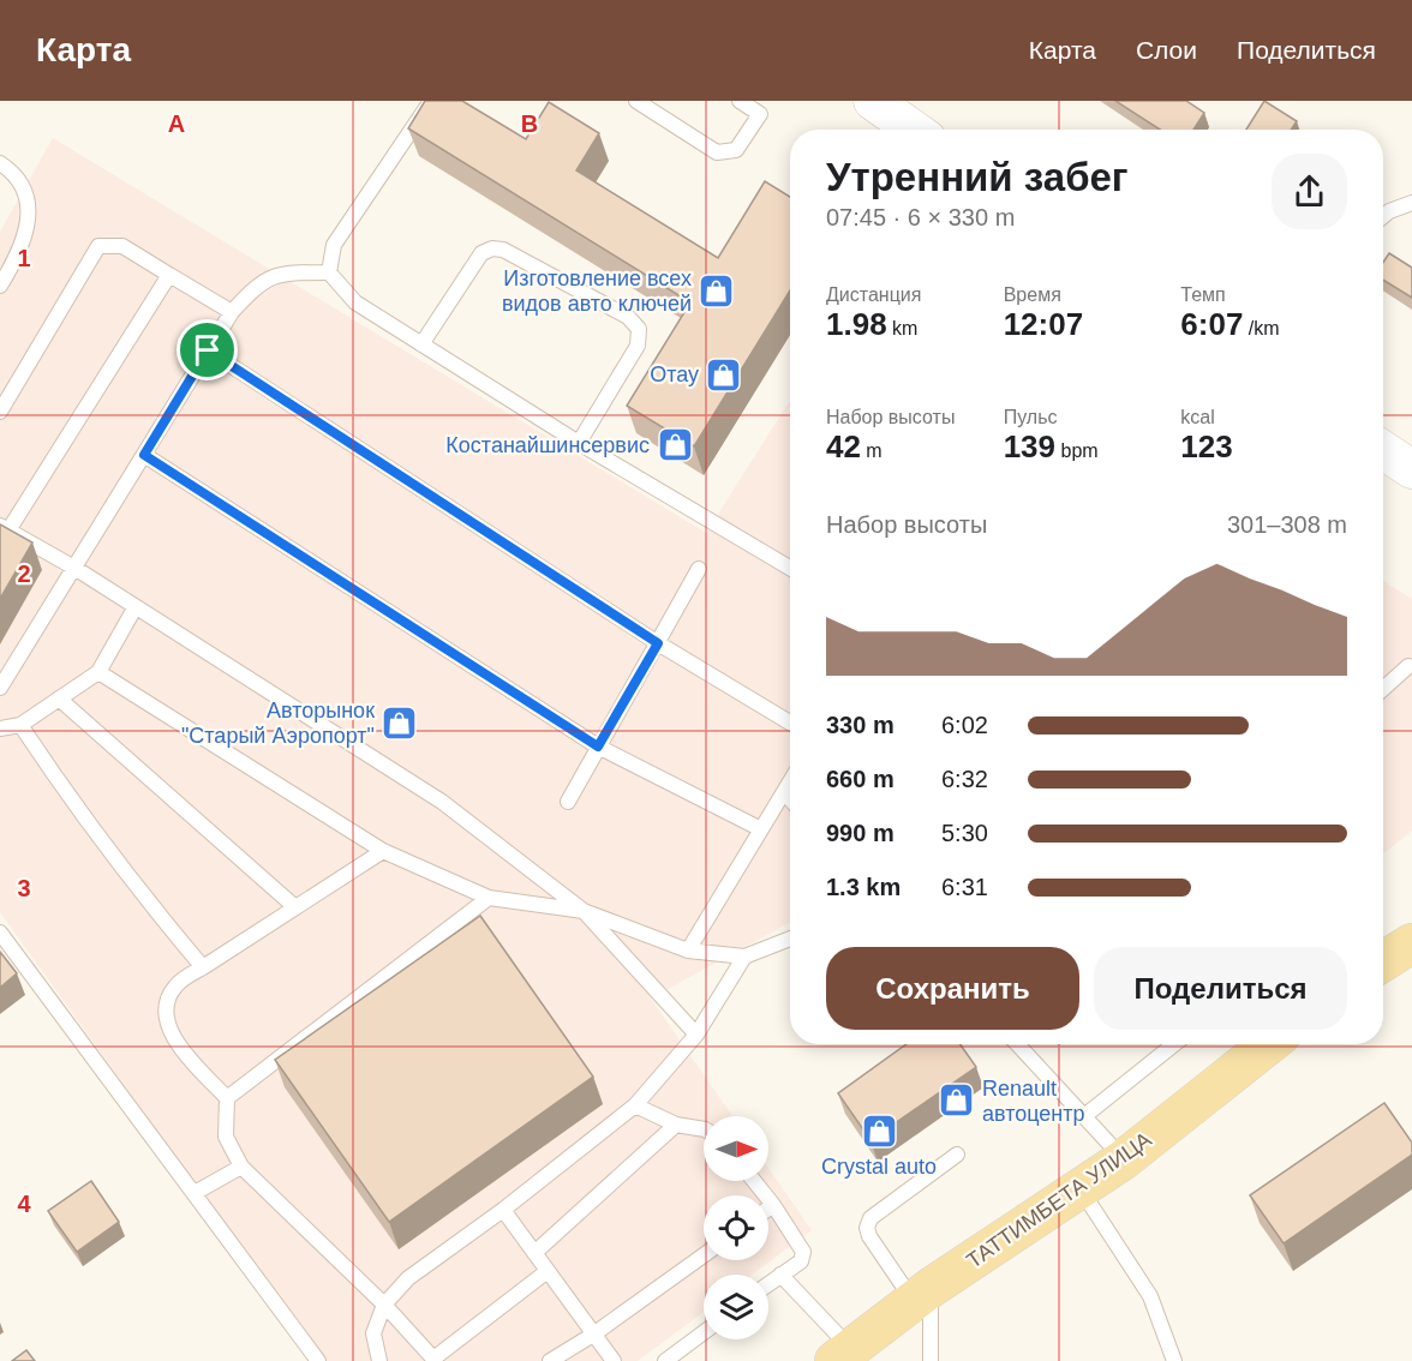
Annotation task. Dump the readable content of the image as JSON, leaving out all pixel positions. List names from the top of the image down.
{
  "streets": {
    "main road": ["ТАТТИМБЕТА УЛИЦА"]
  },
  "places": {
    "shop": [
      "Изготовление всех видов авто ключей",
      "Отау",
      "Костанайшинсервис",
      "Авторынок \"Старый Аэропорт\"",
      "Renault автоцентр",
      "Crystal auto"
    ]
  },
  "north": "right",
  "page": {
    "header": "Карта",
    "nav": ["Карта", "Слои", "Поделиться"],
    "heading": ["Утренний забег", "07:45 · 6 × 330 m"],
    "stats": [
      ["Дистанция", "1.98 km"],
      ["Время", "12:07"],
      ["Темп", "6:07 /km"],
      ["Набор высоты", "42 m"],
      ["Пульс", "139 bpm"],
      ["kcal", "123"]
    ],
    "chart": ["Набор высоты", "301–308 m"],
    "list": [
      {
        "name": "330 m",
        "note": "6:02"
      },
      {
        "name": "660 m",
        "note": "6:32"
      },
      {
        "name": "990 m",
        "note": "5:30"
      },
      {
        "name": "1.3 km",
        "note": "6:31"
      }
    ],
    "buttons": ["Сохранить", "Поделиться"]
  },
  "grid": {
    "columns": ["A", "B"],
    "rows": [
      "1",
      "2",
      "3",
      "4"
    ]
  }
}
